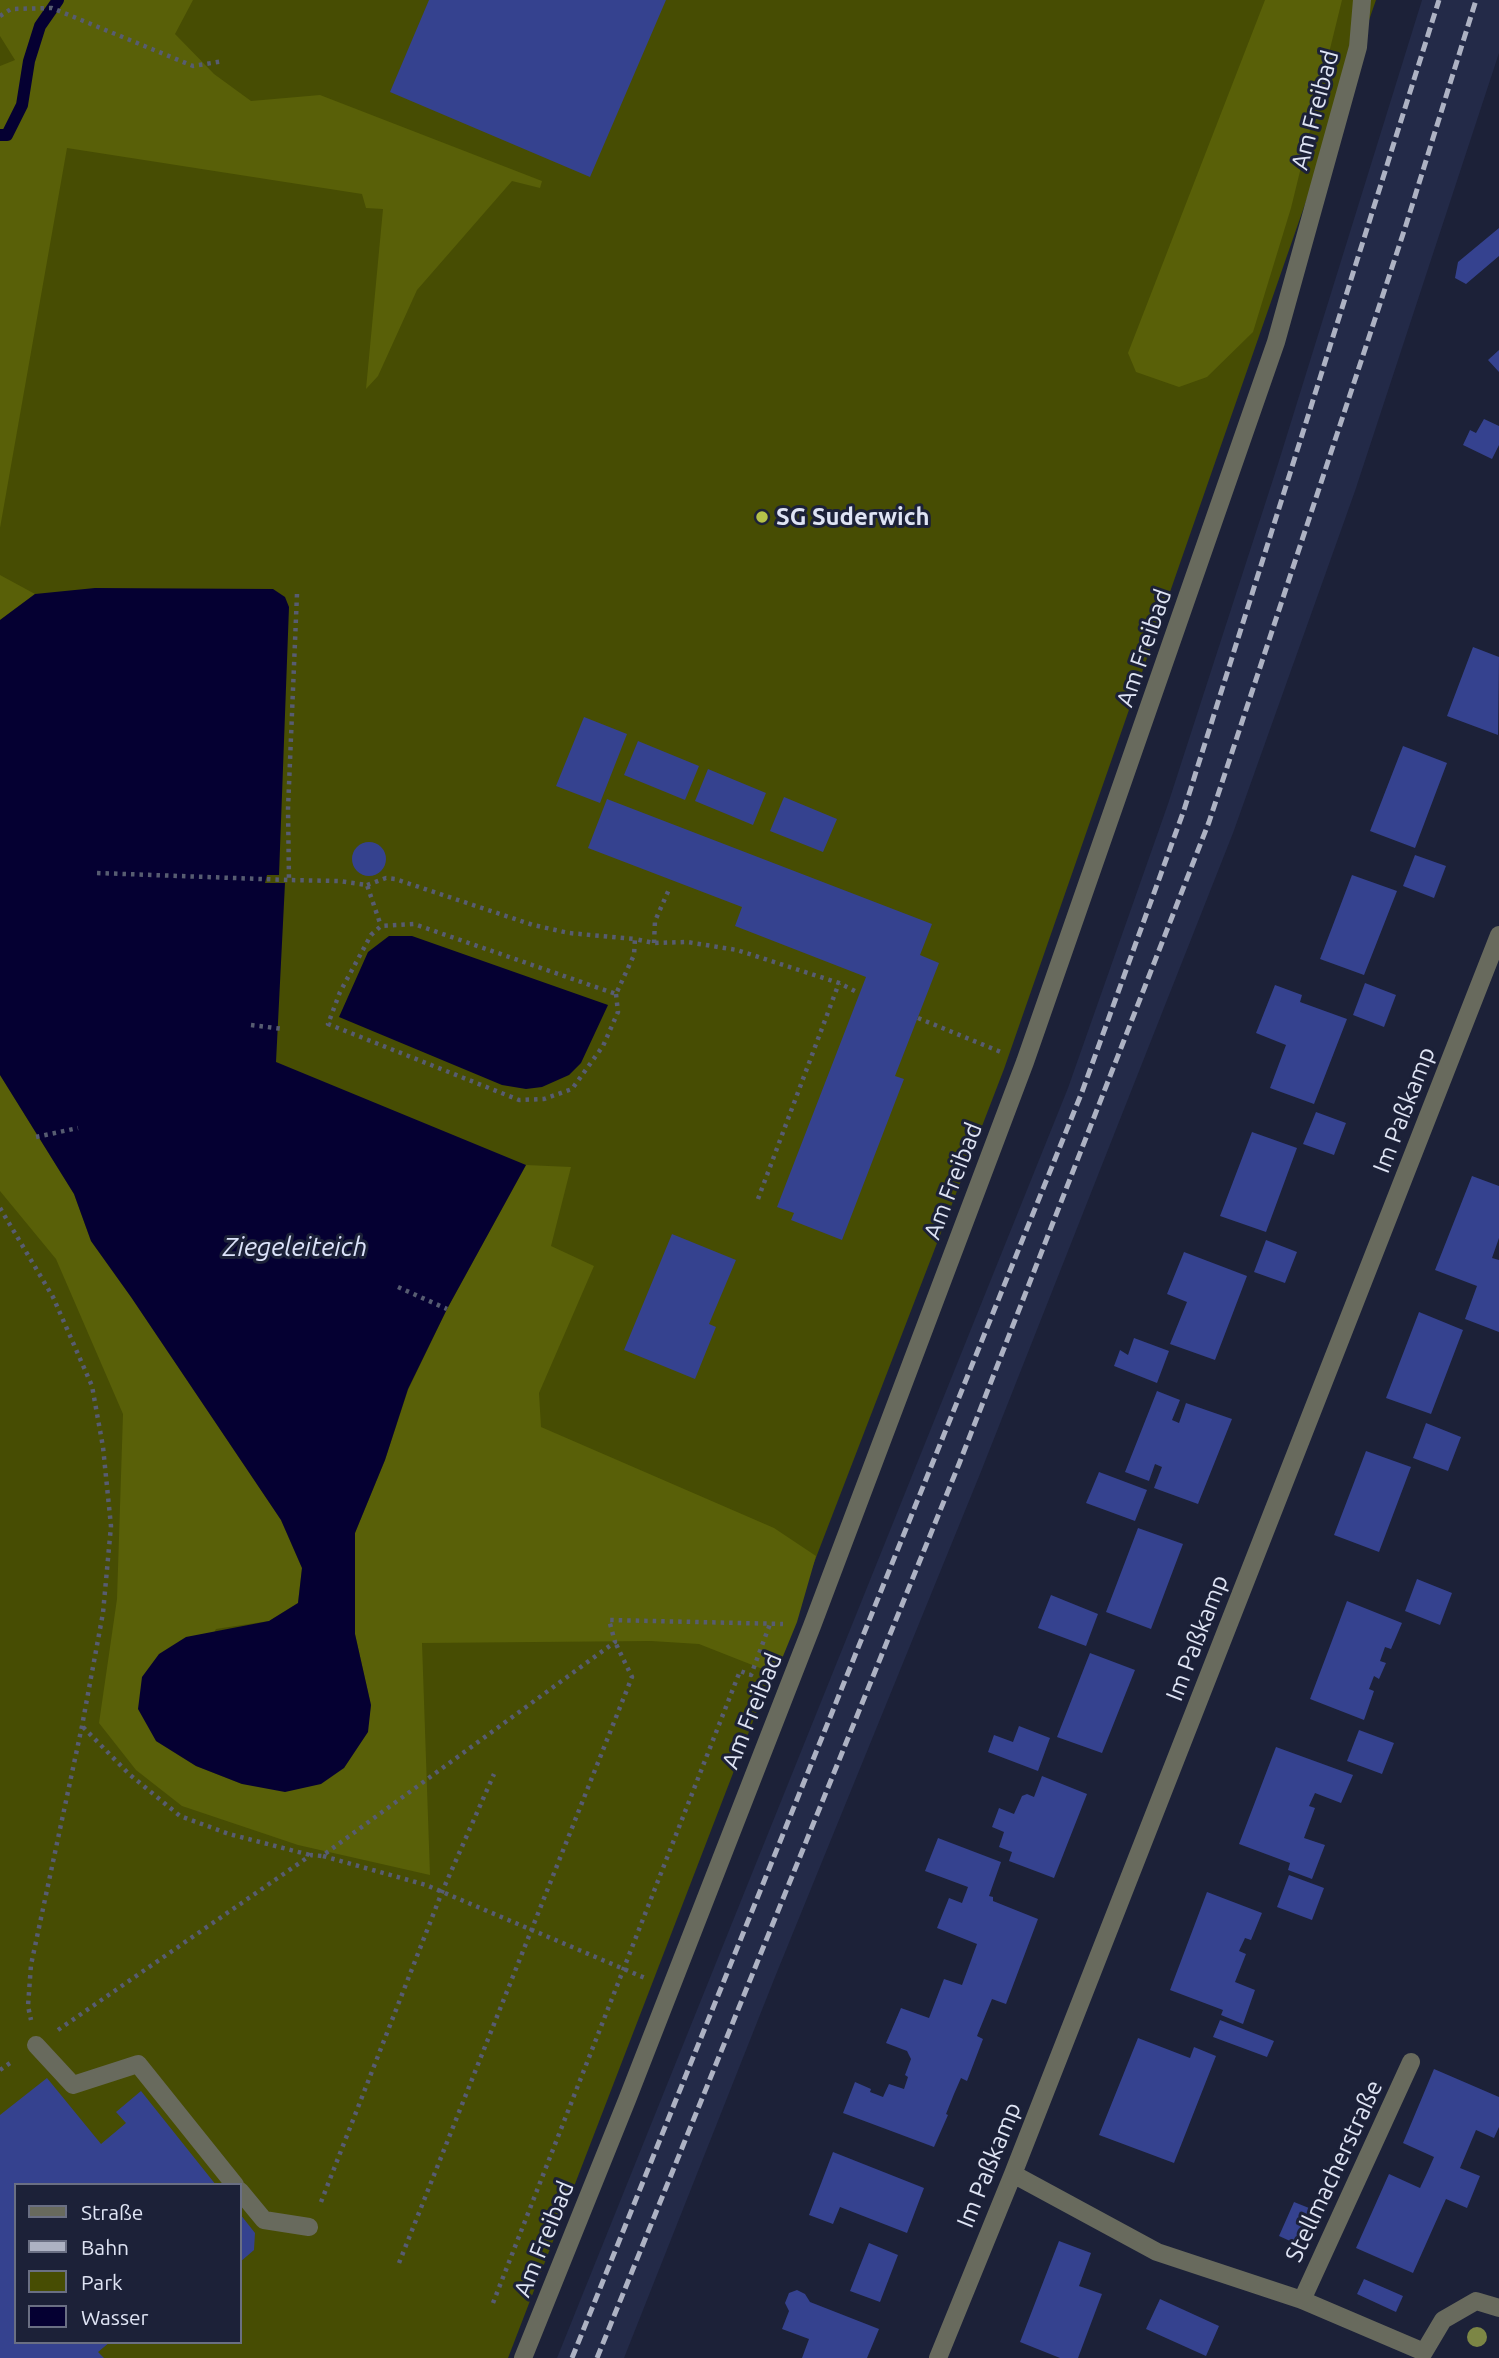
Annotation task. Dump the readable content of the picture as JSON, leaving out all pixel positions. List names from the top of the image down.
{
  "streets": {
    "street": ["Am Freibad", "Im Paßkamp", "Stellmacherstraße"]
  },
  "crossings": [
    ["Im Paßkamp", "Stellmacherstraße"]
  ],
  "water": ["Ziegeleiteich"],
  "places": ["SG Suderwich"],
  "legend": [
    "Straße",
    "Bahn",
    "Park",
    "Wasser"
  ]
}
